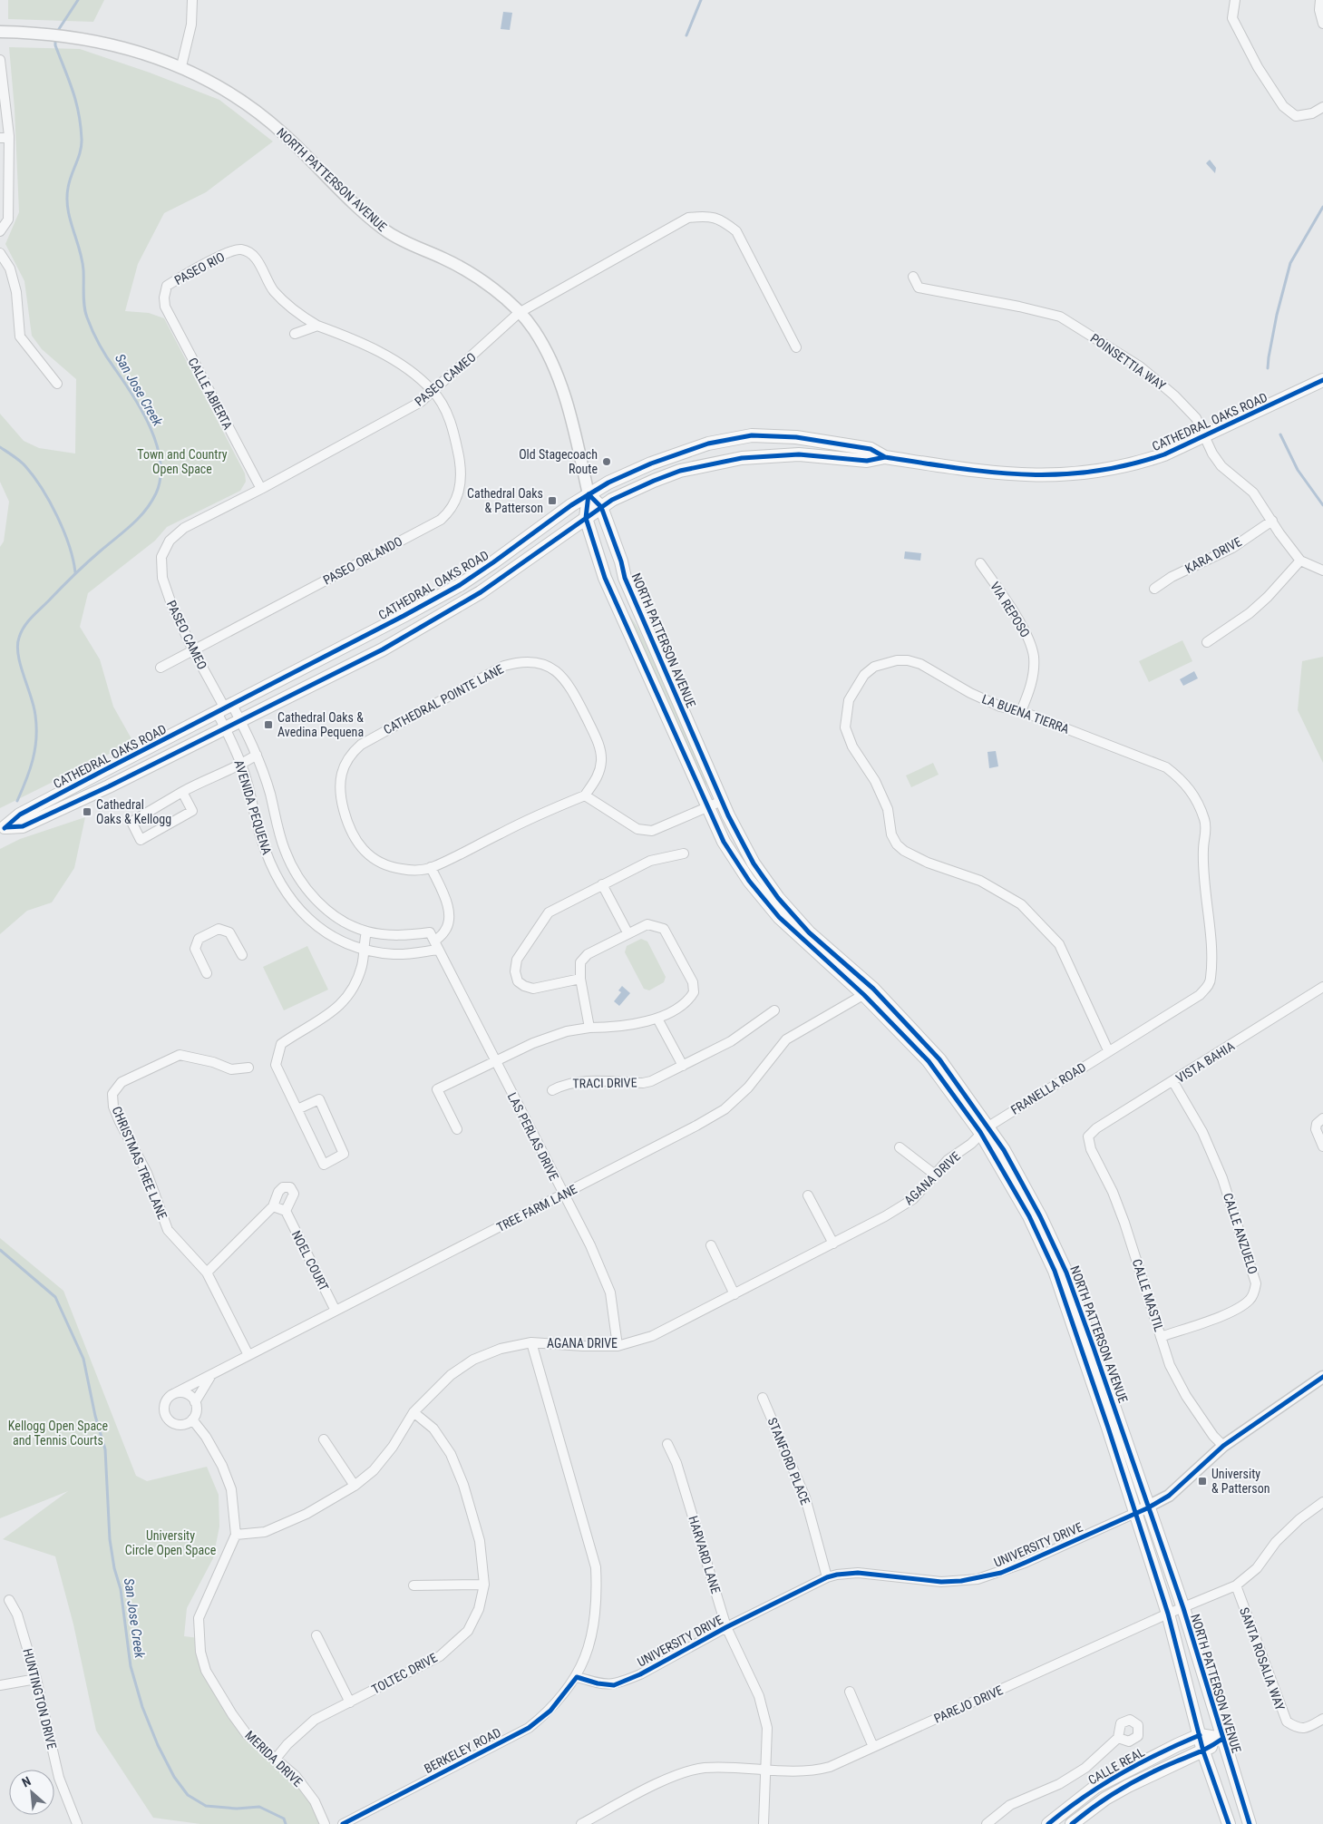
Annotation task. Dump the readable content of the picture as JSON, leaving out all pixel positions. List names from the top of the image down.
{
  "streets": {
    "main road": ["NORTH PATTERSON AVENUE", "CATHEDRAL OAKS ROAD", "CALLE REAL"],
    "street": [
      "PASEO RIO",
      "POINSETTIA WAY",
      "PASEO CAMEO",
      "CALLE ABIERTA",
      "KARA DRIVE",
      "PASEO ORLANDO",
      "VIA REPOSO",
      "CATHEDRAL POINTE LANE",
      "LA BUENA TIERRA",
      "AVENIDA PEQUENA",
      "VISTA BAHIA",
      "TRACI DRIVE",
      "FRANELLA ROAD",
      "LAS PERLAS DRIVE",
      "CHRISTMAS TREE LANE",
      "AGANA DRIVE",
      "TREE FARM LANE",
      "CALLE ANZUELO",
      "NOEL COURT",
      "CALLE MASTIL",
      "STANFORD PLACE",
      "UNIVERSITY DRIVE",
      "HARVARD LANE",
      "SANTA ROSALIA WAY",
      "TOLTEC DRIVE",
      "HUNTINGTON DRIVE",
      "PAREJO DRIVE",
      "BERKELEY ROAD",
      "MERIDA DRIVE"
    ]
  },
  "crossings": [
    ["NORTH PATTERSON AVENUE", "PASEO CAMEO"],
    ["NORTH PATTERSON AVENUE", "CATHEDRAL OAKS ROAD"],
    ["NORTH PATTERSON AVENUE", "FRANELLA ROAD"],
    ["NORTH PATTERSON AVENUE", "AGANA DRIVE"],
    ["NORTH PATTERSON AVENUE", "TREE FARM LANE"],
    ["NORTH PATTERSON AVENUE", "UNIVERSITY DRIVE"],
    ["NORTH PATTERSON AVENUE", "PAREJO DRIVE"],
    ["NORTH PATTERSON AVENUE", "CALLE REAL"],
    ["PASEO RIO", "PASEO CAMEO"],
    ["PASEO RIO", "CALLE ABIERTA"],
    ["PASEO RIO", "PASEO ORLANDO"],
    ["POINSETTIA WAY", "CATHEDRAL OAKS ROAD"],
    ["POINSETTIA WAY", "KARA DRIVE"],
    ["PASEO CAMEO", "CALLE ABIERTA"],
    ["PASEO CAMEO", "CATHEDRAL OAKS ROAD"],
    ["PASEO CAMEO", "PASEO ORLANDO"],
    ["PASEO CAMEO", "AVENIDA PEQUENA"],
    ["CATHEDRAL OAKS ROAD", "AVENIDA PEQUENA"],
    ["VIA REPOSO", "LA BUENA TIERRA"],
    ["LA BUENA TIERRA", "FRANELLA ROAD"],
    ["AVENIDA PEQUENA", "LAS PERLAS DRIVE"],
    ["VISTA BAHIA", "CALLE ANZUELO"],
    ["VISTA BAHIA", "CALLE MASTIL"],
    ["FRANELLA ROAD", "AGANA DRIVE"],
    ["LAS PERLAS DRIVE", "AGANA DRIVE"],
    ["LAS PERLAS DRIVE", "TREE FARM LANE"],
    ["CHRISTMAS TREE LANE", "TREE FARM LANE"],
    ["AGANA DRIVE", "TOLTEC DRIVE"],
    ["AGANA DRIVE", "BERKELEY ROAD"],
    ["AGANA DRIVE", "MERIDA DRIVE"],
    ["TREE FARM LANE", "NOEL COURT"],
    ["TREE FARM LANE", "MERIDA DRIVE"],
    ["CALLE ANZUELO", "CALLE MASTIL"],
    ["CALLE MASTIL", "UNIVERSITY DRIVE"],
    ["STANFORD PLACE", "UNIVERSITY DRIVE"],
    ["UNIVERSITY DRIVE", "HARVARD LANE"],
    ["UNIVERSITY DRIVE", "BERKELEY ROAD"],
    ["HARVARD LANE", "PAREJO DRIVE"],
    ["SANTA ROSALIA WAY", "PAREJO DRIVE"],
    ["TOLTEC DRIVE", "MERIDA DRIVE"]
  ],
  "water": ["San Jose Creek"],
  "parks": ["Town and Country Open Space", "Kellogg Open Space and Tennis Courts", "University Circle Open Space"],
  "places": {
    "other": ["Old Stagecoach Route"],
    "transit": [
      "Cathedral Oaks & Patterson",
      "Cathedral Oaks & Avedina Pequena",
      "Cathedral Oaks & Kellogg",
      "University & Patterson"
    ]
  },
  "north": "top left"
}
